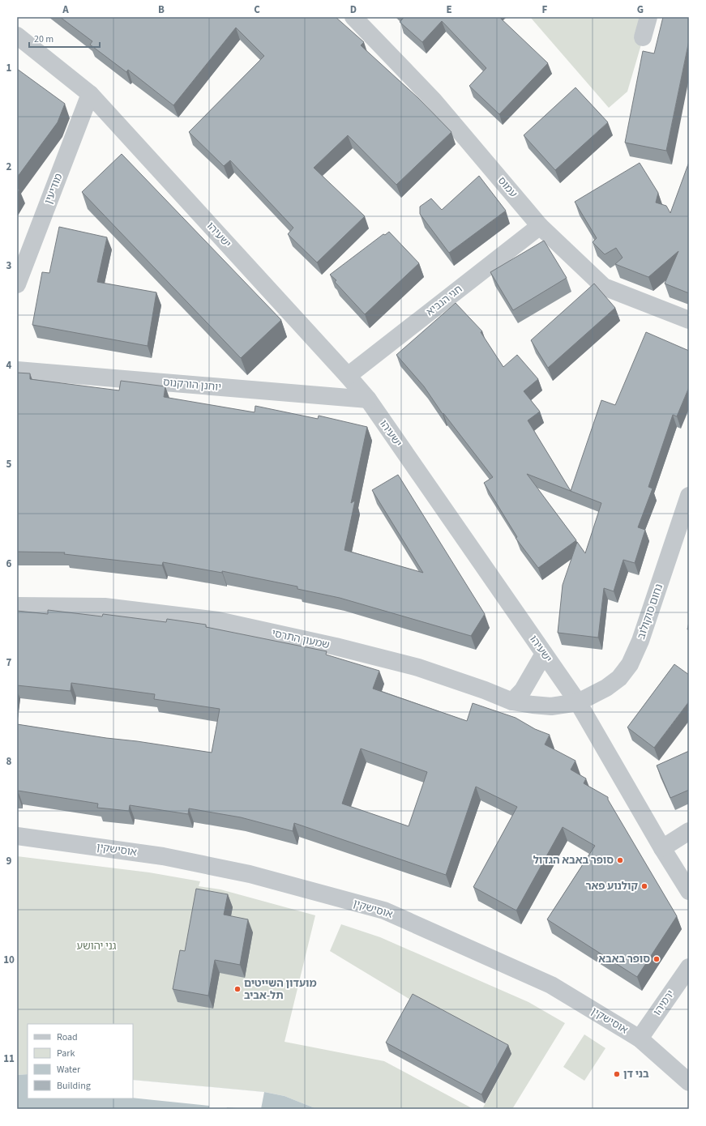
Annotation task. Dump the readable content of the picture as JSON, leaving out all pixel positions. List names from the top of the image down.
{
  "streets": {
    "street": [
      "עמוס",
      "מודיעין",
      "ישעיהו",
      "חגי הנביא",
      "יוחנן הורקנוס",
      "נחום סוקולוב",
      "שמעון התרסי",
      "אוסישקין",
      "ירמיהו"
    ]
  },
  "crossings": [
    ["עמוס", "חגי הנביא"],
    ["מודיעין", "ישעיהו"],
    ["ישעיהו", "חגי הנביא"],
    ["ישעיהו", "יוחנן הורקנוס"],
    ["ישעיהו", "נחום סוקולוב"],
    ["ישעיהו", "שמעון התרסי"],
    ["נחום סוקולוב", "שמעון התרסי"],
    ["אוסישקין", "ירמיהו"]
  ],
  "parks": ["גני יהושע"],
  "places": [
    "סופר באבא הגדול",
    "קולנוע פאר",
    "סופר באבא",
    "מועדון השייטים תל-אביב",
    "בני דן"
  ],
  "legend": [
    "Road",
    "Park",
    "Water",
    "Building"
  ],
  "scale_bar": "20 m",
  "grid": {
    "columns": [
      "A",
      "B",
      "C",
      "D",
      "E",
      "F",
      "G"
    ],
    "rows": [
      "1",
      "2",
      "3",
      "4",
      "5",
      "6",
      "7",
      "8",
      "9",
      "10",
      "11"
    ]
  }
}
